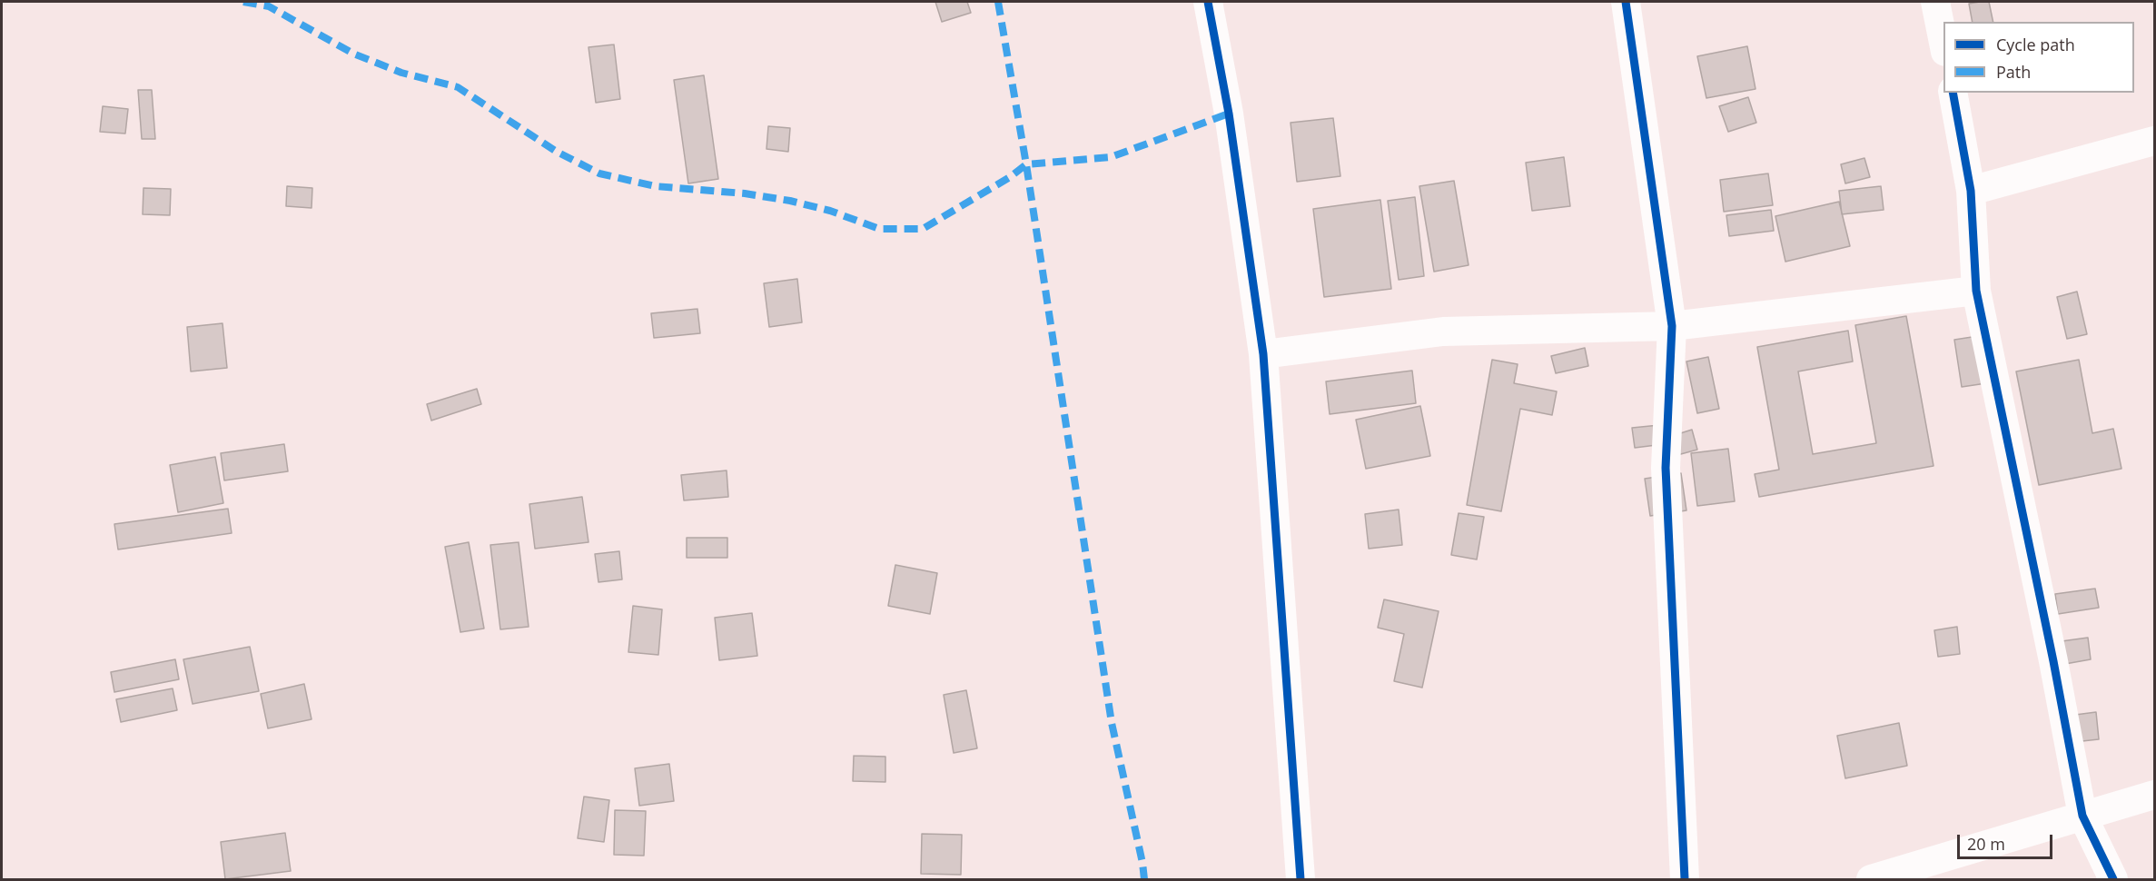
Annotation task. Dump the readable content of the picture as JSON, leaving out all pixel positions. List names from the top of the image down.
{
  "legend": ["Cycle path", "Path"],
  "scale_bar": "20 m"
}
